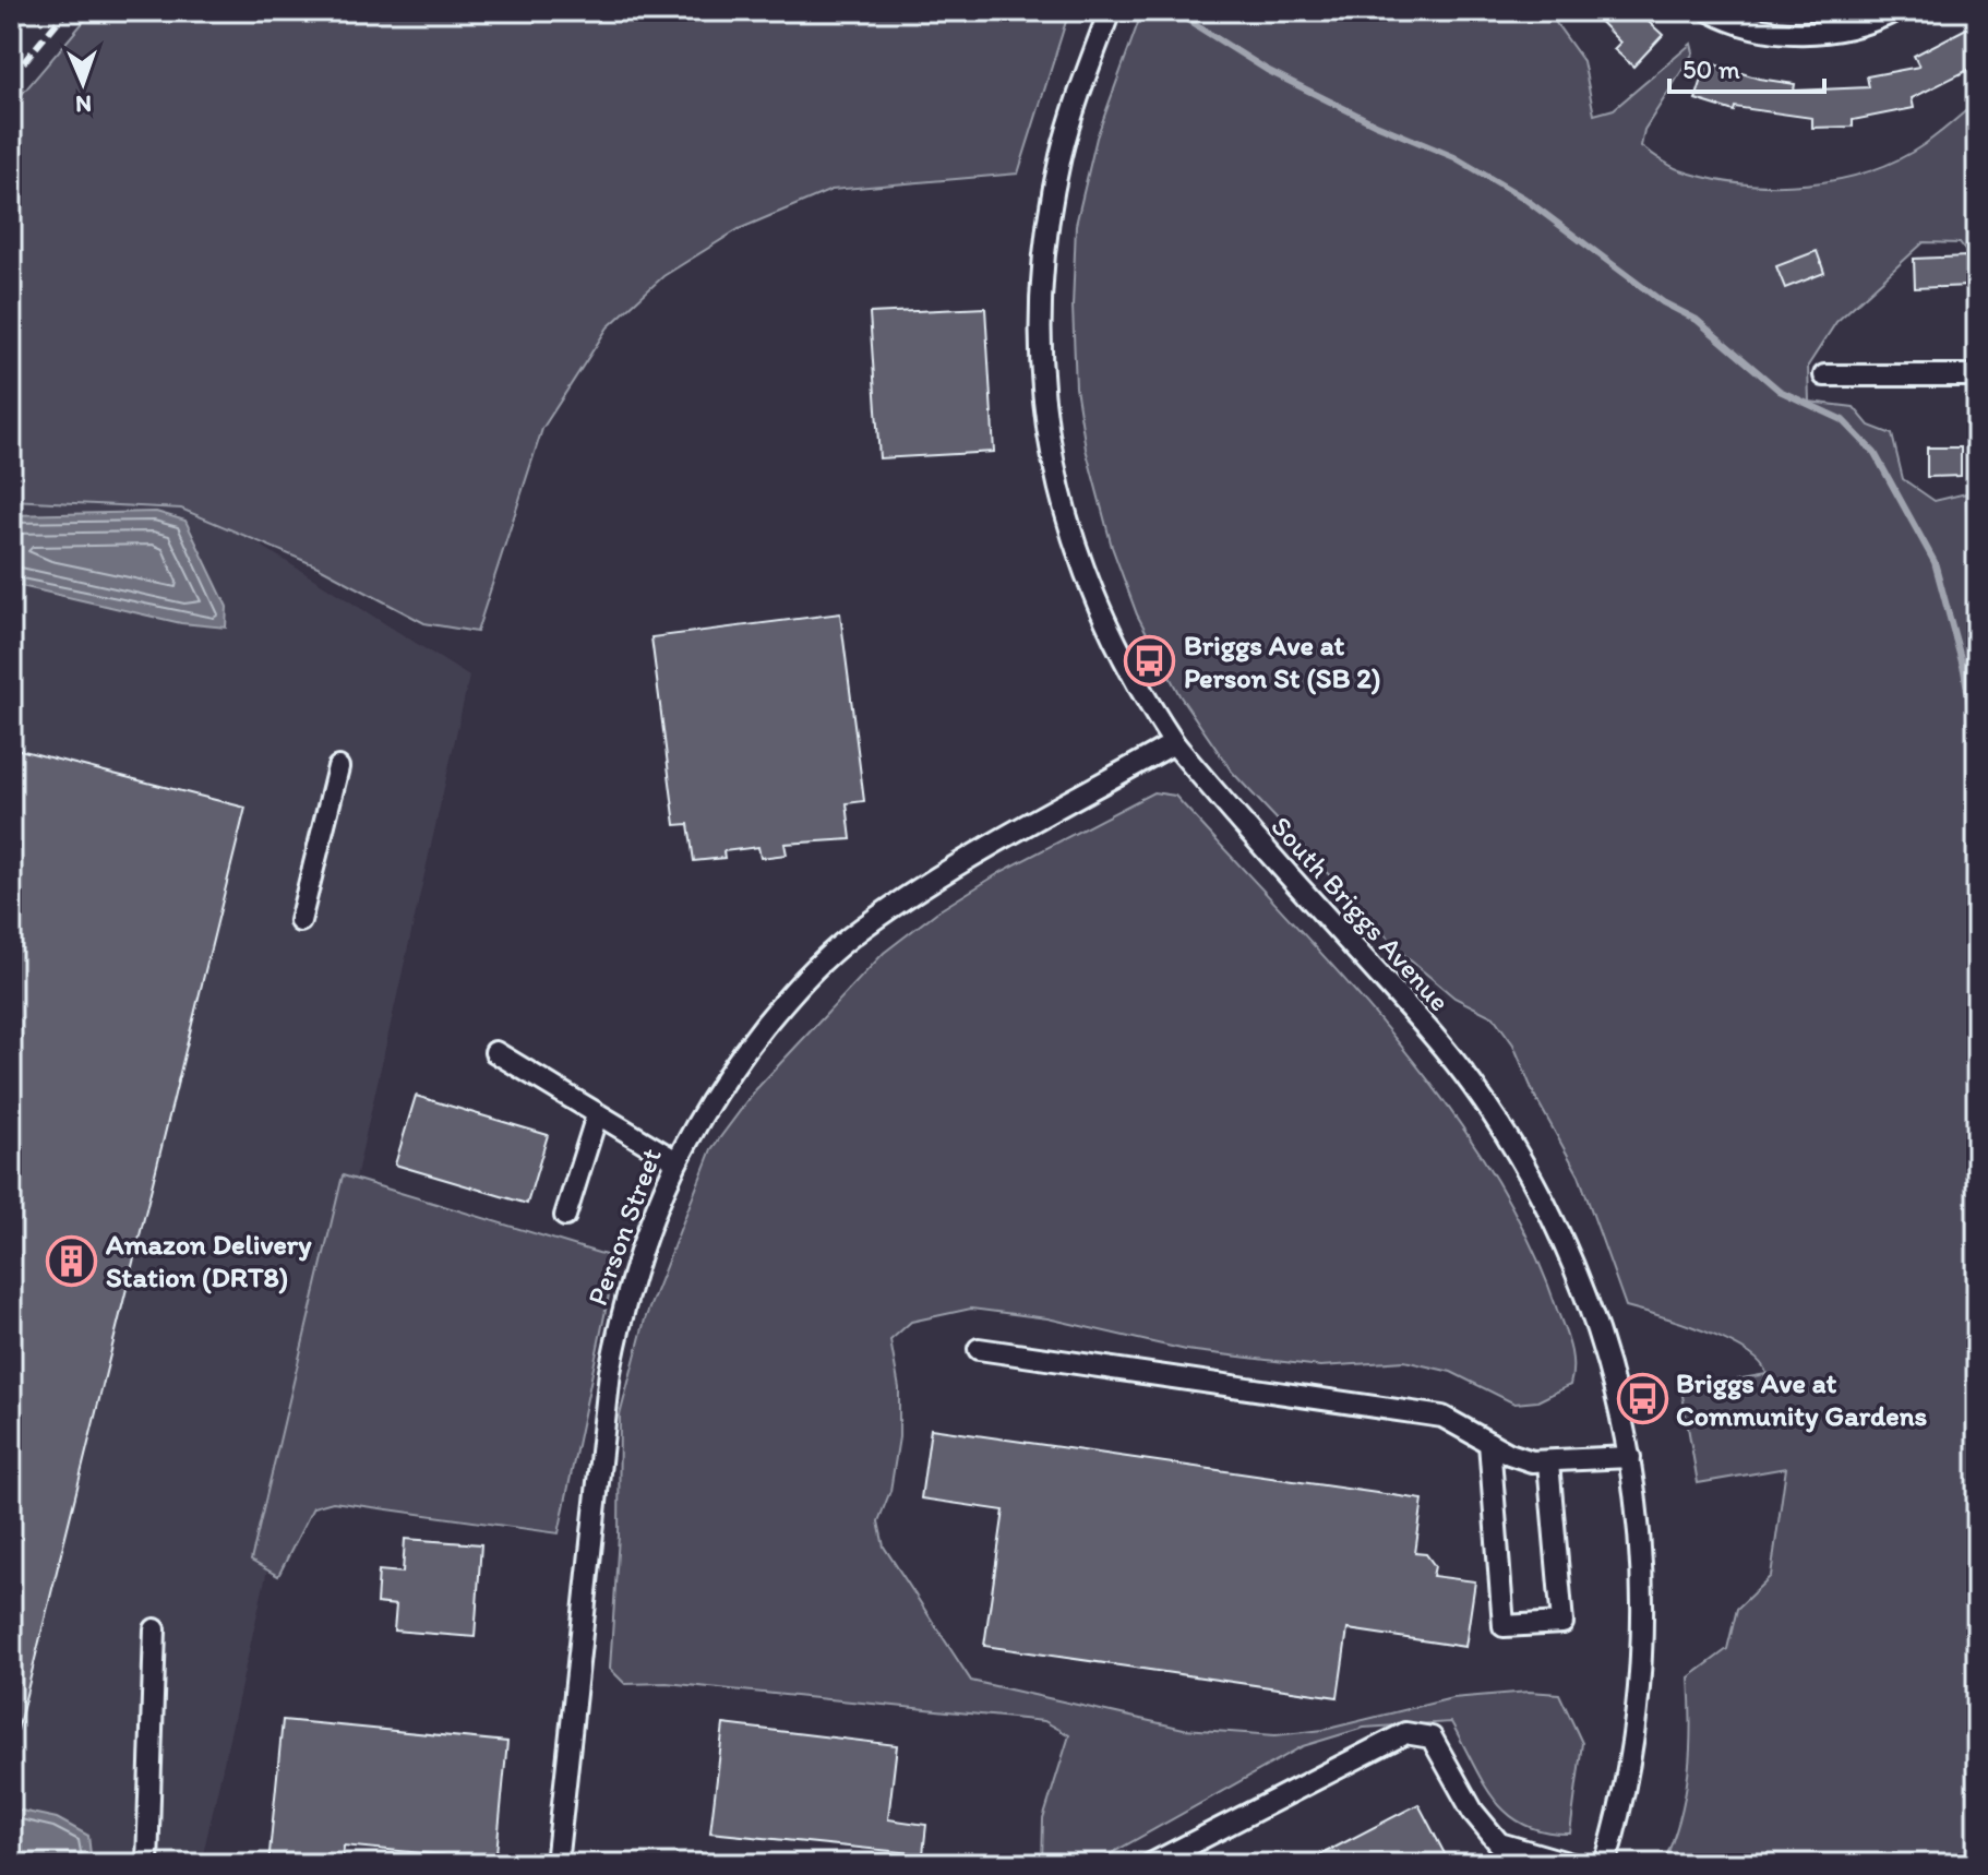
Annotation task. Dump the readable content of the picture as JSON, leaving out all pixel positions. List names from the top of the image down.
{
  "streets": {
    "street": ["South Briggs Avenue", "Person Street"]
  },
  "crossings": [
    ["South Briggs Avenue", "Person Street"]
  ],
  "places": {
    "bus stop": ["Briggs Ave at Person St (SB 2)", "Briggs Ave at Community Gardens"],
    "building": ["Amazon Delivery Station (DRT8)"]
  },
  "scale_bar": "50 m",
  "north": "bottom"
}
